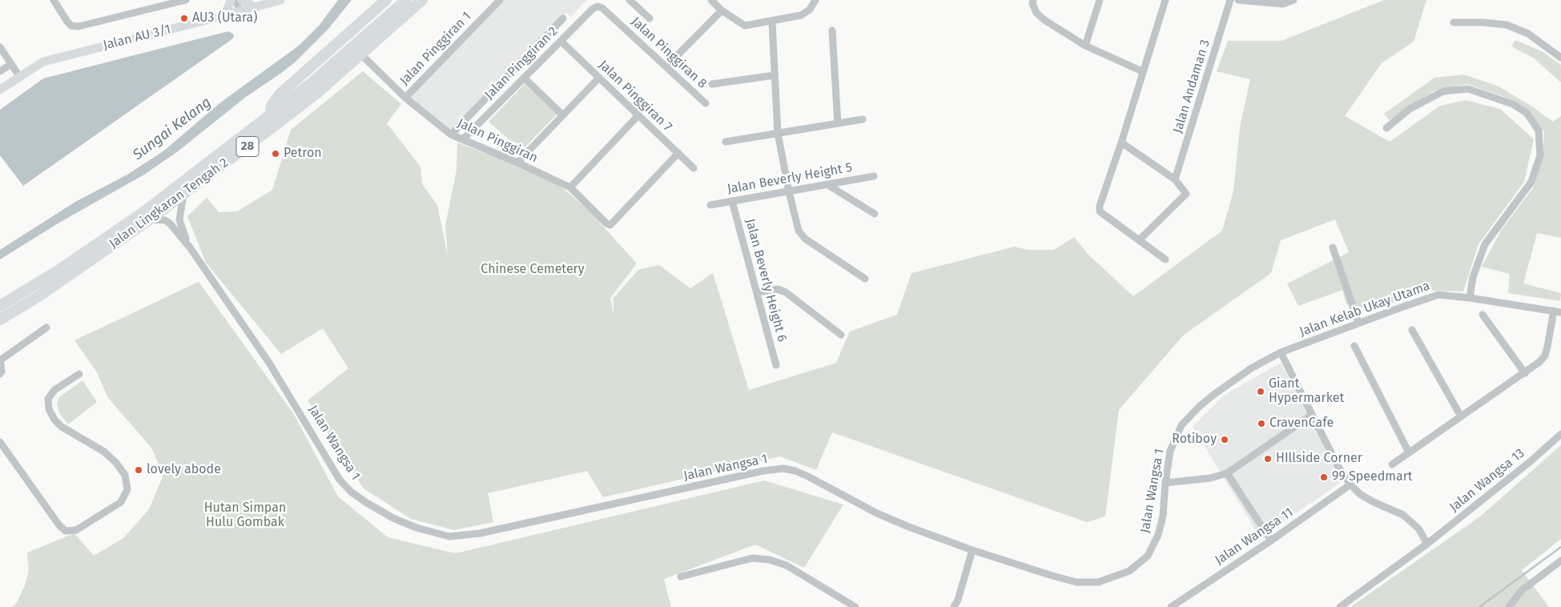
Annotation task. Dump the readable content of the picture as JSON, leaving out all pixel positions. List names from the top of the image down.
{
  "streets": {
    "highway": ["28", "Jalan Lingkaran Tengah 2"],
    "main road": ["Jalan AU 3/1"],
    "street": [
      "Jalan Pinggiran 1",
      "Jalan Pinggiran 8",
      "Jalan Pinggiran 2",
      "Jalan Andaman 3",
      "Jalan Pinggiran 7",
      "Jalan Pinggiran",
      "Jalan Beverly Height 5",
      "Jalan Beverly Height 6",
      "Jalan Kelab Ukay Utama",
      "Jalan Wangsa 1",
      "Jalan Wangsa 13",
      "Jalan Wangsa 11"
    ]
  },
  "crossings": [
    ["Jalan Pinggiran 1", "Jalan Pinggiran"],
    ["Jalan Pinggiran 8", "Jalan Pinggiran 2"],
    ["Jalan Pinggiran 2", "Jalan Pinggiran 7"],
    ["Jalan Pinggiran 2", "Jalan Pinggiran"],
    ["Jalan Pinggiran 7", "Jalan Pinggiran"],
    ["Jalan Pinggiran", "Jalan Lingkaran Tengah 2"],
    ["Jalan Beverly Height 5", "Jalan Beverly Height 6"],
    ["Jalan Lingkaran Tengah 2", "Jalan Wangsa 1"],
    ["Jalan Kelab Ukay Utama", "Jalan Wangsa 1"]
  ],
  "water": ["Sungai Kelang"],
  "parks": ["Chinese Cemetery", "Hutan Simpan Hulu Gombak"],
  "places": [
    "AU3 (Utara)",
    "Petron",
    "Giant Hypermarket",
    "CravenCafe",
    "Rotiboy",
    "HIllside Corner",
    "lovely abode",
    "99 Speedmart"
  ]
}
